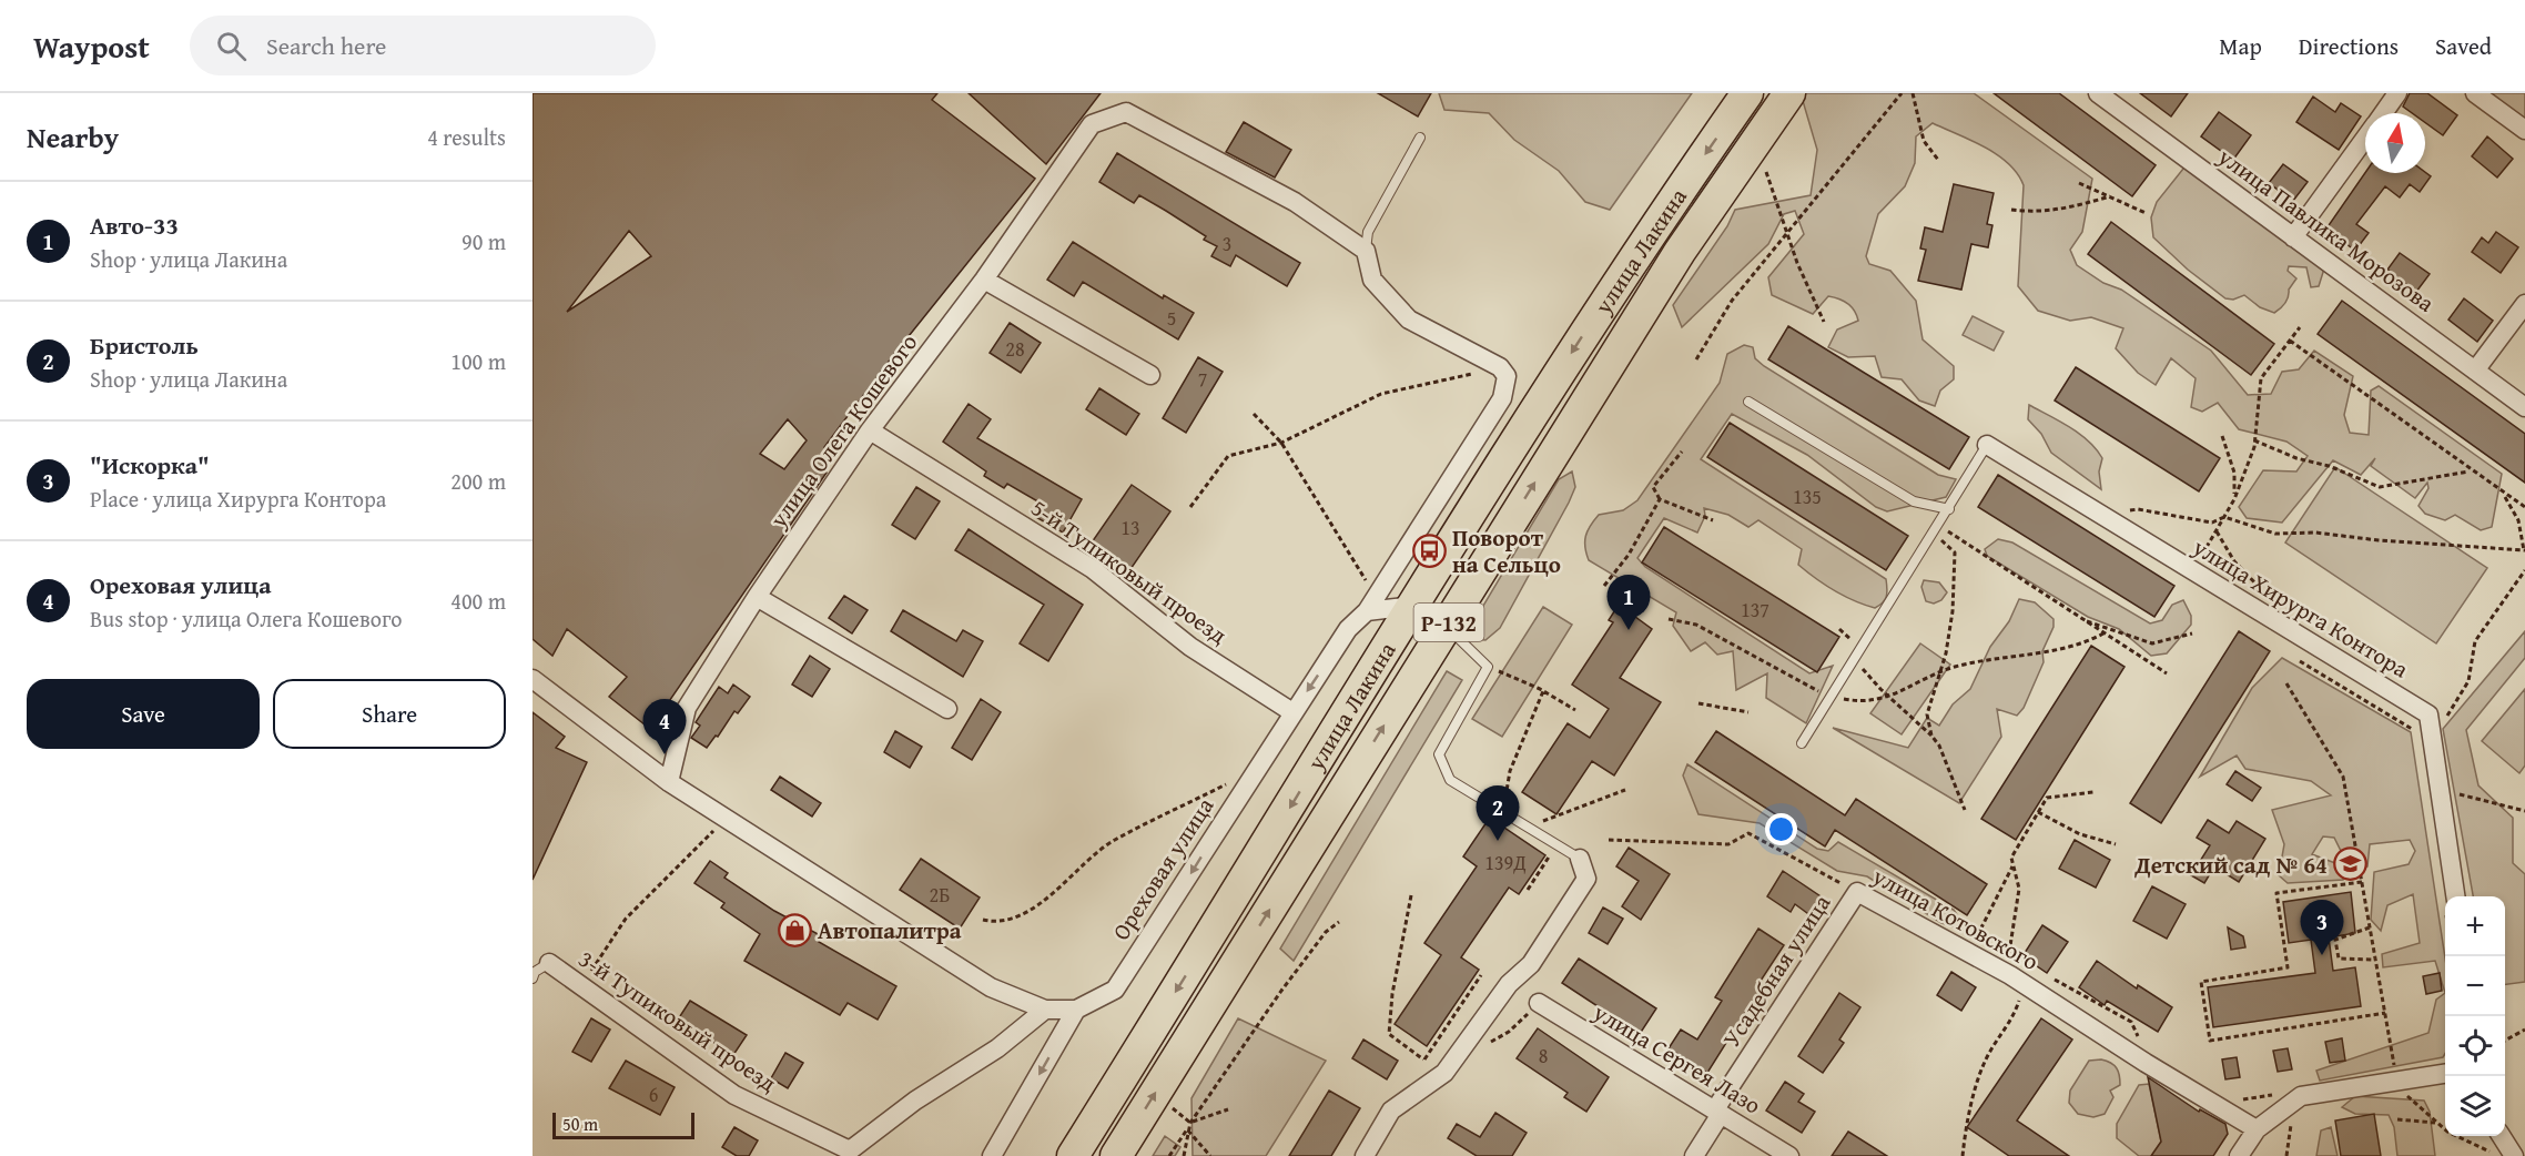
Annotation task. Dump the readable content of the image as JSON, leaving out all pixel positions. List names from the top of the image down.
{
  "streets": {
    "highway": ["улица Лакина", "Р-132"],
    "street": [
      "улица Павлика Морозова",
      "улица Олега Кошевого",
      "5-й Тупиковый проезд",
      "улица Хирурга Контора",
      "Ореховая улица",
      "улица Котовского",
      "Усадебная улица",
      "3-й Тупиковый проезд",
      "улица Сергея Лазо"
    ]
  },
  "crossings": [
    ["улица Олега Кошевого", "5-й Тупиковый проезд"],
    ["улица Олега Кошевого", "Ореховая улица"],
    ["5-й Тупиковый проезд", "Ореховая улица"],
    ["Ореховая улица", "3-й Тупиковый проезд"],
    ["улица Котовского", "Усадебная улица"],
    ["Усадебная улица", "улица Сергея Лазо"]
  ],
  "places": {
    "bus stop": ["Поворот на Сельцо"],
    "school or university": ["Детский сад № 64"],
    "shop": ["Автопалитра"]
  },
  "house_numbers": [
    "3",
    "5",
    "28",
    "7",
    "135",
    "13",
    "137",
    "139Д",
    "2Б",
    "8",
    "6"
  ],
  "scale_bar": "50 m",
  "north": "top",
  "page": {
    "header": "Waypost",
    "search": "Search here",
    "nav": ["Map", "Directions", "Saved"],
    "heading": ["Nearby", "4 results"],
    "list": [
      {
        "mark": "1",
        "name": "Авто-33",
        "note": "Shop · улица Лакина",
        "value": "90 m"
      },
      {
        "mark": "2",
        "name": "Бристоль",
        "note": "Shop · улица Лакина",
        "value": "100 m"
      },
      {
        "mark": "3",
        "name": "\"Искорка\"",
        "note": "Place · улица Хирурга Контора",
        "value": "200 m"
      },
      {
        "mark": "4",
        "name": "Ореховая улица",
        "note": "Bus stop · улица Олега Кошевого",
        "value": "400 m"
      }
    ],
    "pins": [
      "1",
      "4",
      "2",
      "3"
    ],
    "buttons": ["Save", "Share"],
    "map_buttons": ["+", "−"],
    "scale": "50 m"
  }
}
